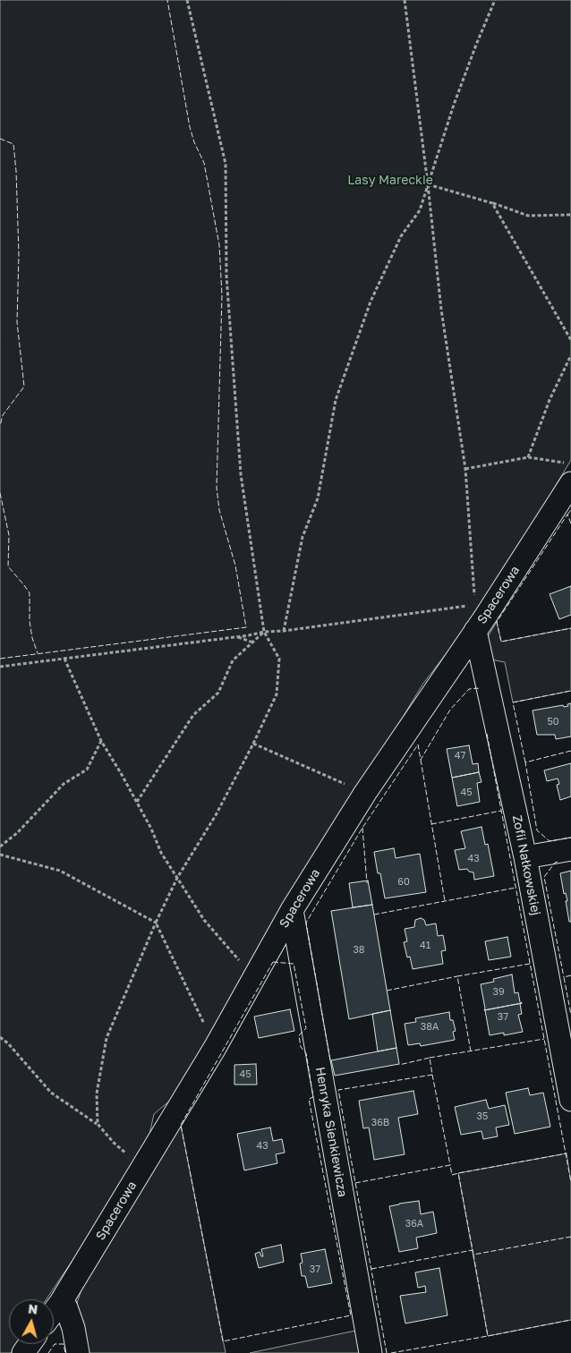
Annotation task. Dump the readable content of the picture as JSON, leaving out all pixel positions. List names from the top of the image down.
{
  "streets": {
    "street": ["Spacerowa", "Zofii Nałkowskiej", "Henryka Sienkiewicza"]
  },
  "crossings": [
    ["Spacerowa", "Zofii Nałkowskiej"],
    ["Spacerowa", "Henryka Sienkiewicza"]
  ],
  "parks": ["Lasy Mareckie"],
  "house_numbers": [
    "50",
    "47",
    "45",
    "43",
    "60",
    "41",
    "38",
    "39",
    "37",
    "38A",
    "45",
    "35",
    "36B",
    "43",
    "36A",
    "37"
  ],
  "north": "top"
}
